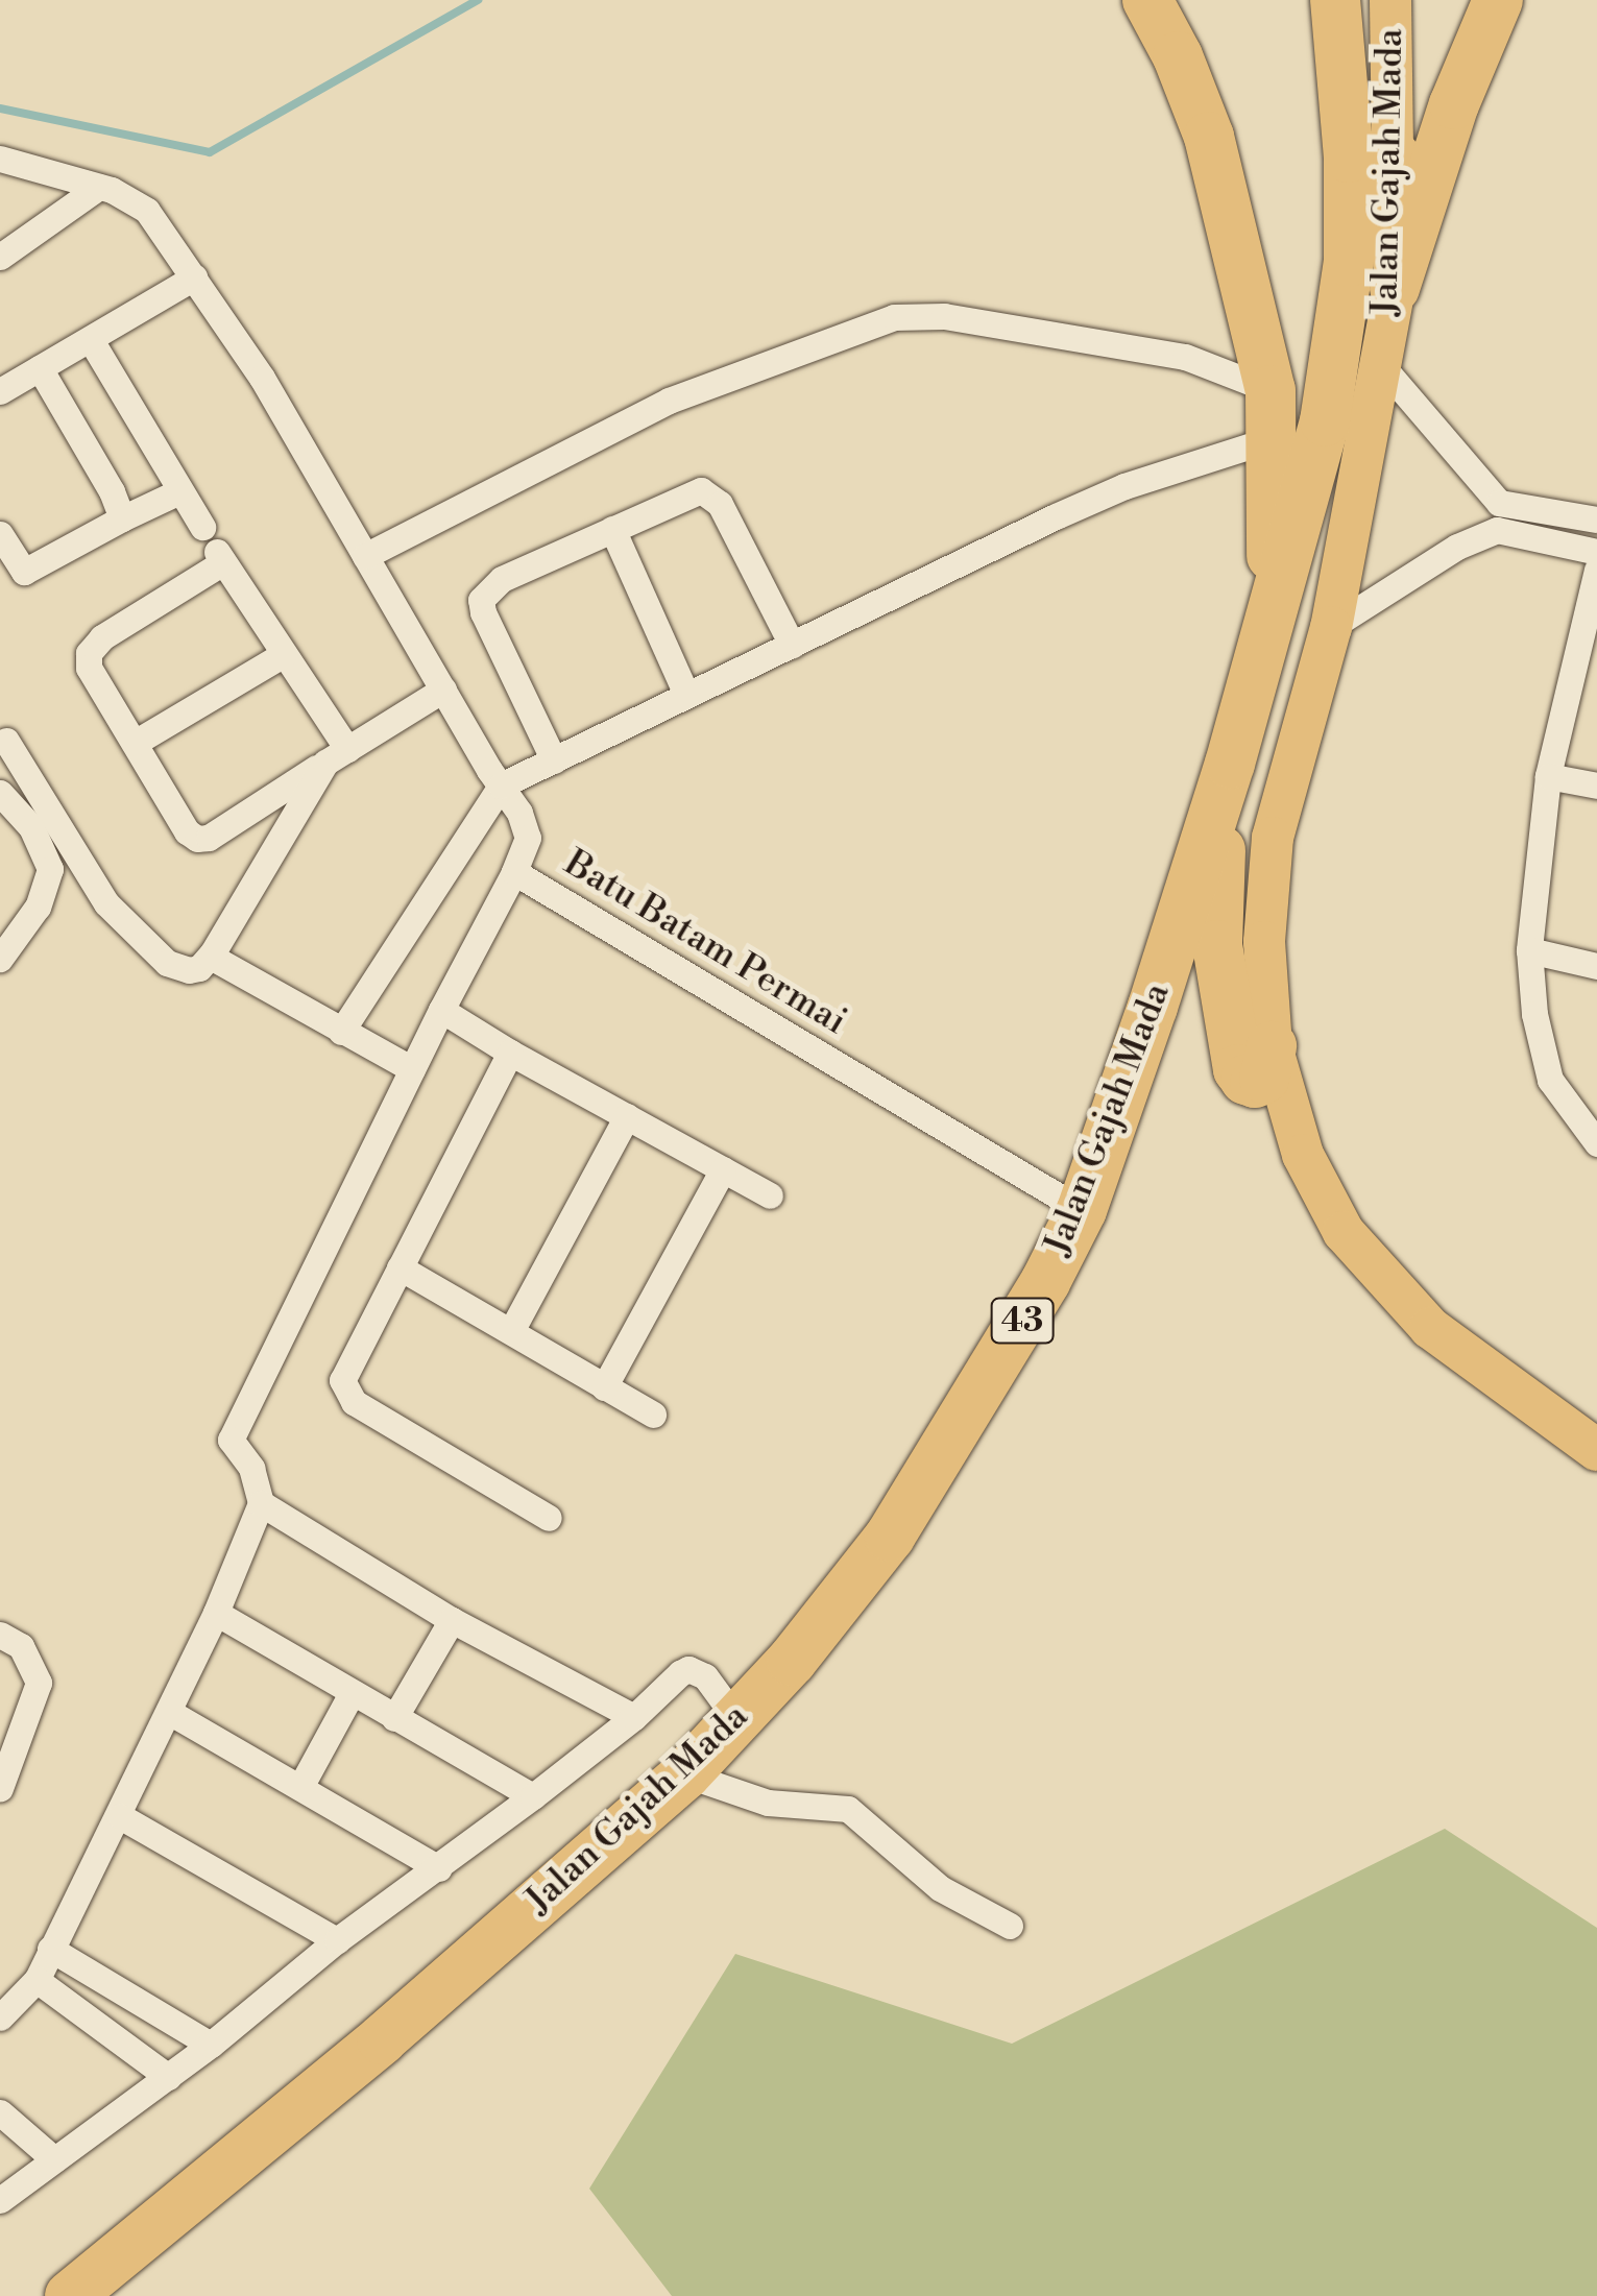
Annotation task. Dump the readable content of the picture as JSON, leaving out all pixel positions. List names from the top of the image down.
{
  "streets": {
    "highway": ["Jalan Gajah Mada", "43"],
    "street": ["Batu Batam Permai"]
  },
  "crossings": [
    ["Jalan Gajah Mada", "Batu Batam Permai"]
  ]
}
